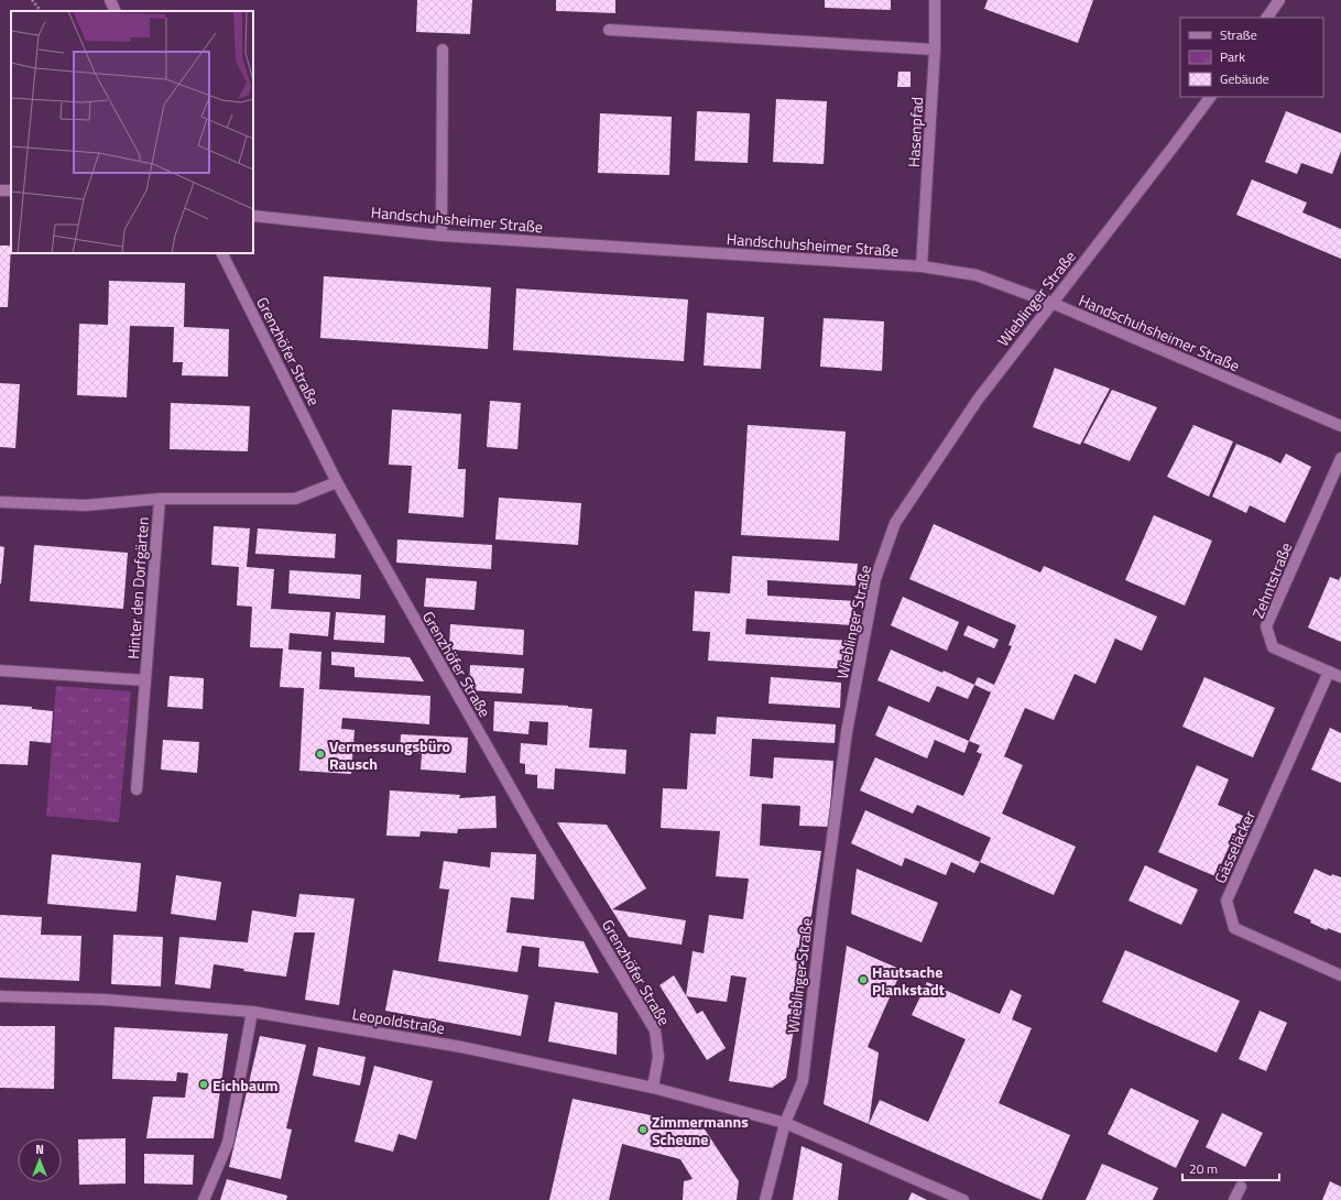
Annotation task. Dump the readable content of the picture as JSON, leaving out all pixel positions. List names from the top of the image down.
{
  "streets": {
    "street": [
      "Hasenpfad",
      "Handschuhsheimer Straße",
      "Wieblinger Straße",
      "Grenzhöfer Straße",
      "Zehntstraße",
      "Hinter den Dorfgärten",
      "Gässeläcker",
      "Leopoldstraße"
    ]
  },
  "crossings": [
    ["Hasenpfad", "Handschuhsheimer Straße"],
    ["Handschuhsheimer Straße", "Wieblinger Straße"],
    ["Wieblinger Straße", "Leopoldstraße"],
    ["Grenzhöfer Straße", "Hinter den Dorfgärten"],
    ["Grenzhöfer Straße", "Leopoldstraße"],
    ["Zehntstraße", "Gässeläcker"]
  ],
  "places": [
    "Vermessungsbüro Rausch",
    "Hautsache Plankstadt",
    "Eichbaum",
    "Zimmermanns Scheune"
  ],
  "legend": ["Straße", "Park", "Gebäude"],
  "scale_bar": "20 m",
  "north": "top"
}
